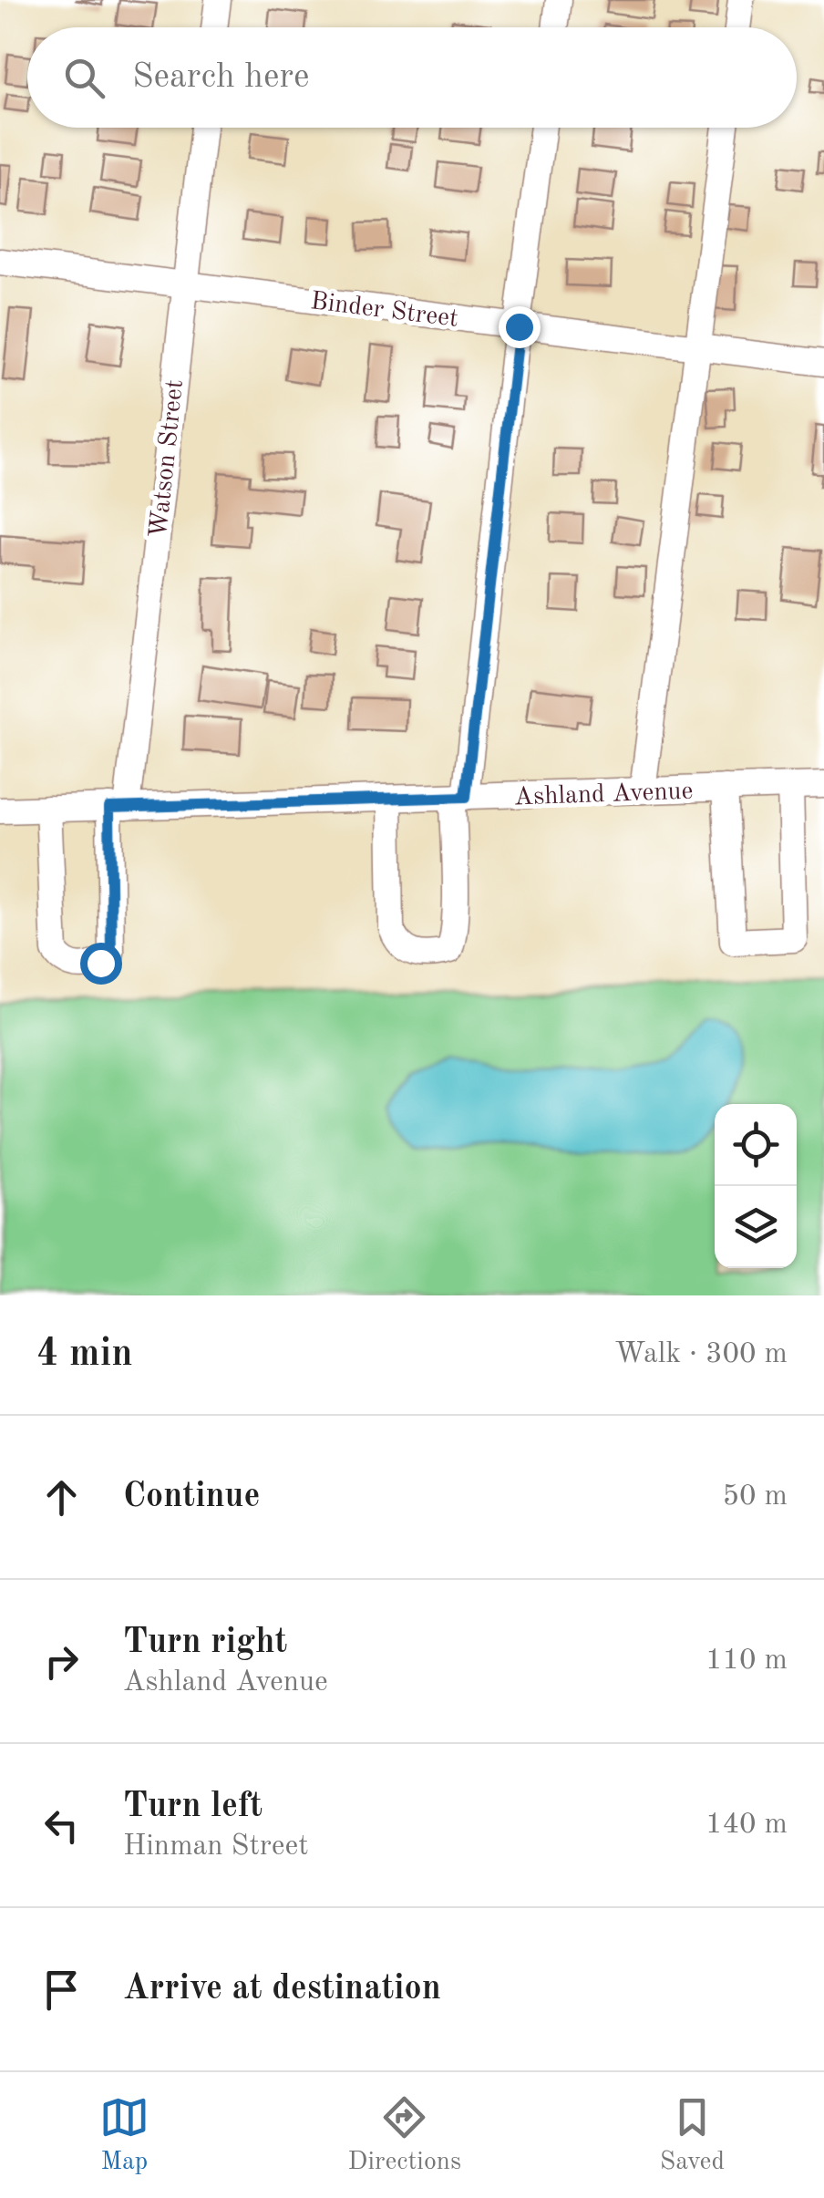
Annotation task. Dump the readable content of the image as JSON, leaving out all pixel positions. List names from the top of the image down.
{
  "streets": {
    "street": ["Binder Street", "Watson Street", "Ashland Avenue"]
  },
  "crossings": [
    ["Binder Street", "Watson Street"],
    ["Watson Street", "Ashland Avenue"]
  ],
  "page": {
    "search": "Search here",
    "heading": ["4 min", "Walk · 300 m"],
    "list": [
      ["Continue", "50 m"],
      ["Turn right", "Ashland Avenue", "110 m"],
      ["Turn left", "Hinman Street", "140 m"],
      "Arrive at destination"
    ],
    "nav": ["Map", "Directions", "Saved"]
  }
}
